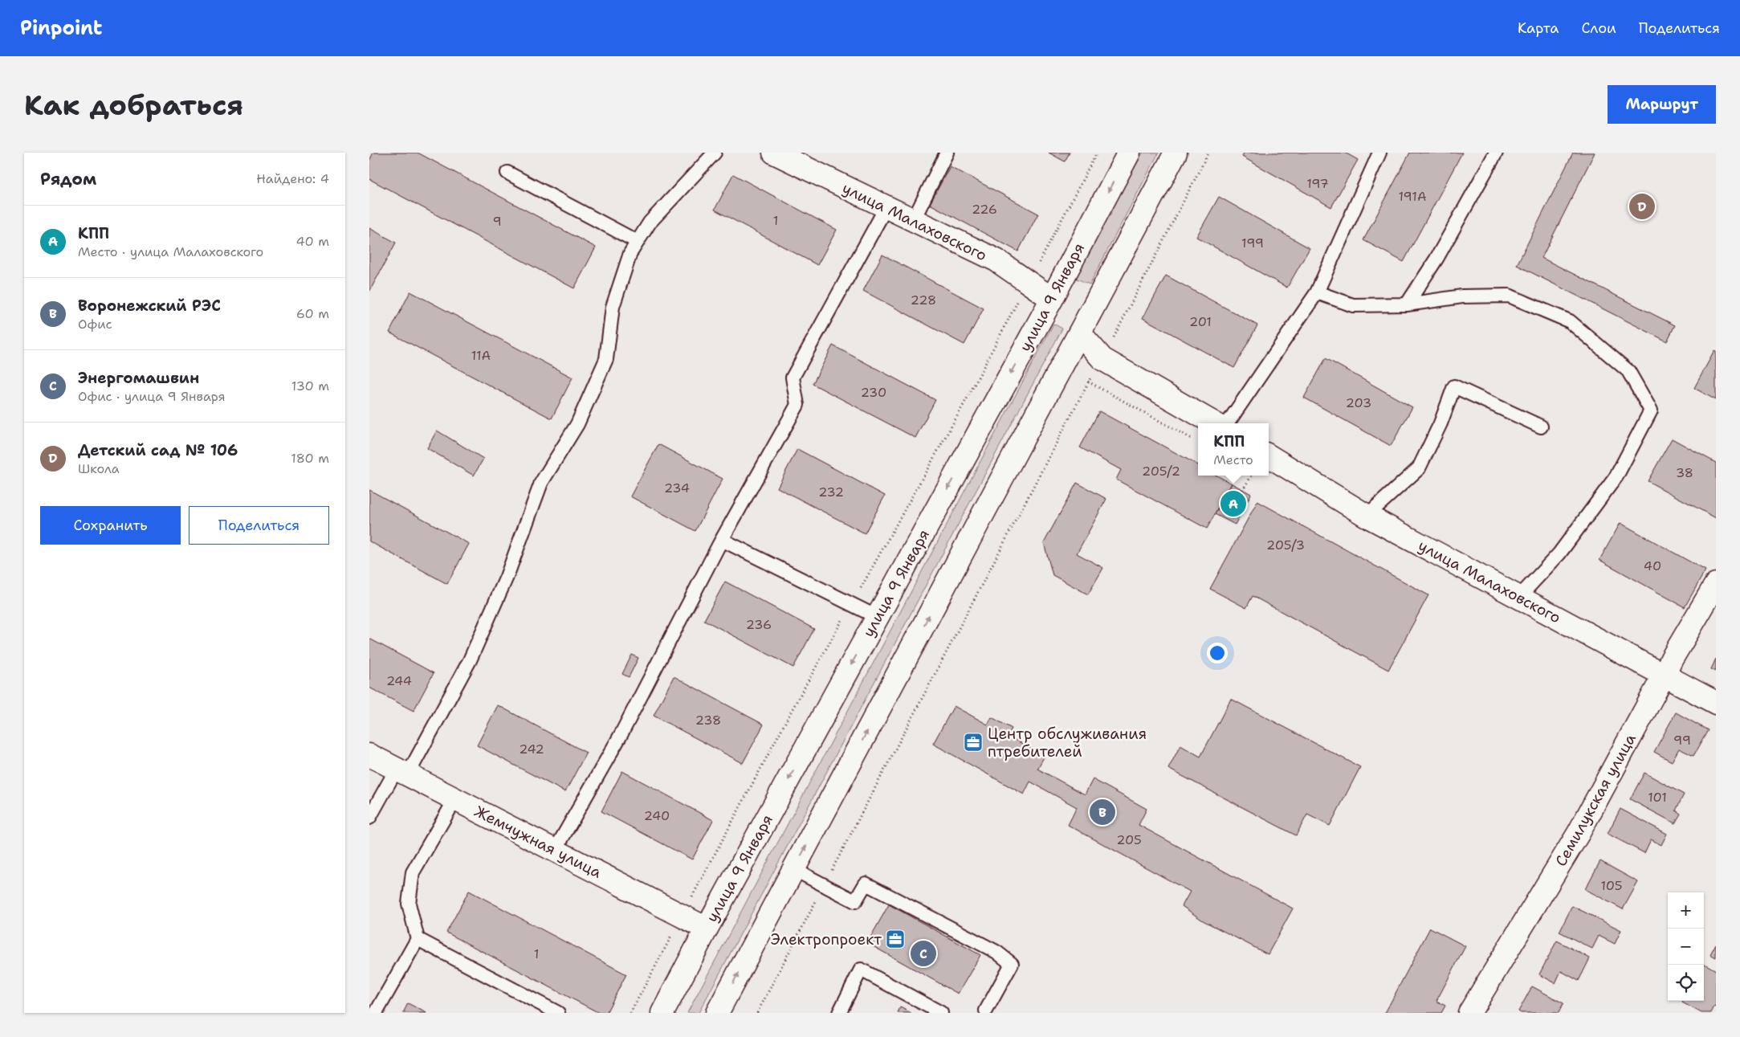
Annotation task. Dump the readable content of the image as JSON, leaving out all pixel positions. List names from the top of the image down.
{
  "streets": {
    "main road": [
      "улица Малаховского",
      "улица 9 Января",
      "Семилукская улица",
      "Жемчужная улица"
    ]
  },
  "crossings": [
    ["улица Малаховского", "улица 9 Января"],
    ["улица Малаховского", "Семилукская улица"],
    ["улица 9 Января", "Жемчужная улица"]
  ],
  "places": {
    "office": ["Центр обслуживания птребителей", "Электропроект"]
  },
  "house_numbers": [
    "197",
    "191А",
    "226",
    "1",
    "9",
    "199",
    "228",
    "201",
    "11А",
    "230",
    "203",
    "205/2",
    "38",
    "234",
    "232",
    "205/3",
    "40",
    "236",
    "244",
    "238",
    "99",
    "242",
    "101",
    "240",
    "205",
    "105",
    "1"
  ],
  "page": {
    "header": "Pinpoint",
    "nav": ["Карта", "Слои", "Поделиться"],
    "buttons": [
      "Маршрут",
      ["Сохранить", "Поделиться"]
    ],
    "title": "Как добраться",
    "heading": ["Рядом", "Найдено: 4"],
    "pins": [
      "D",
      "A",
      "B",
      "C"
    ],
    "list": [
      {
        "mark": "A",
        "name": "КПП",
        "note": "Место · улица Малаховского",
        "value": "40 m"
      },
      {
        "mark": "B",
        "name": "Воронежский РЭС",
        "note": "Офис",
        "value": "60 m"
      },
      {
        "mark": "C",
        "name": "Энергомашвин",
        "note": "Офис · улица 9 Января",
        "value": "130 m"
      },
      {
        "mark": "D",
        "name": "Детский сад № 106",
        "note": "Школа",
        "value": "180 m"
      }
    ],
    "popup": ["КПП", "Место"],
    "map_buttons": ["+", "−"]
  }
}
